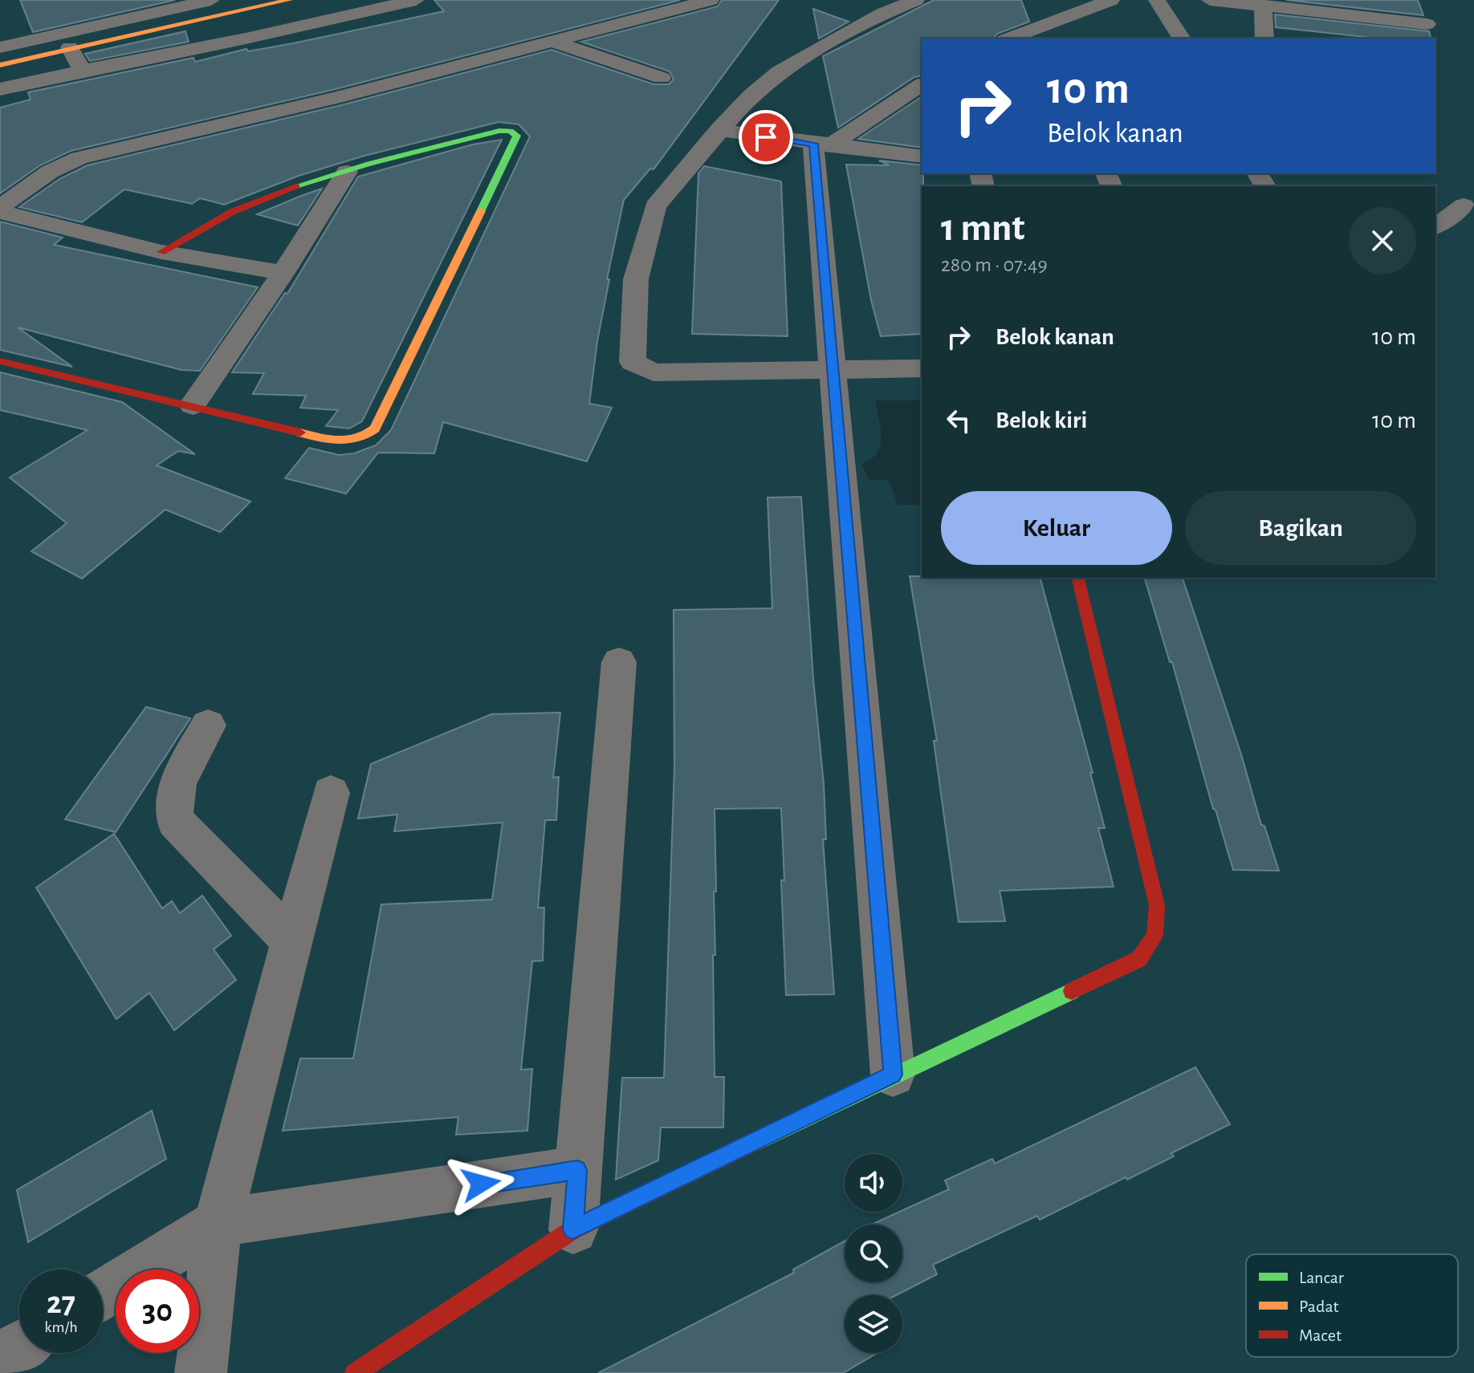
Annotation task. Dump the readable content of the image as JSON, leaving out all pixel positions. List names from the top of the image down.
{
  "legend": ["Lancar", "Padat", "Macet"],
  "page": {
    "turn": ["10 m", "Belok kanan"],
    "heading": ["1 mnt", "280 m · 07:49"],
    "list": [
      {
        "name": "Belok kanan",
        "value": "10 m"
      },
      {
        "name": "Belok kiri",
        "value": "10 m"
      }
    ],
    "buttons": ["Keluar", "Bagikan"],
    "speed": "27 km/h",
    "limit": "30"
  }
}
